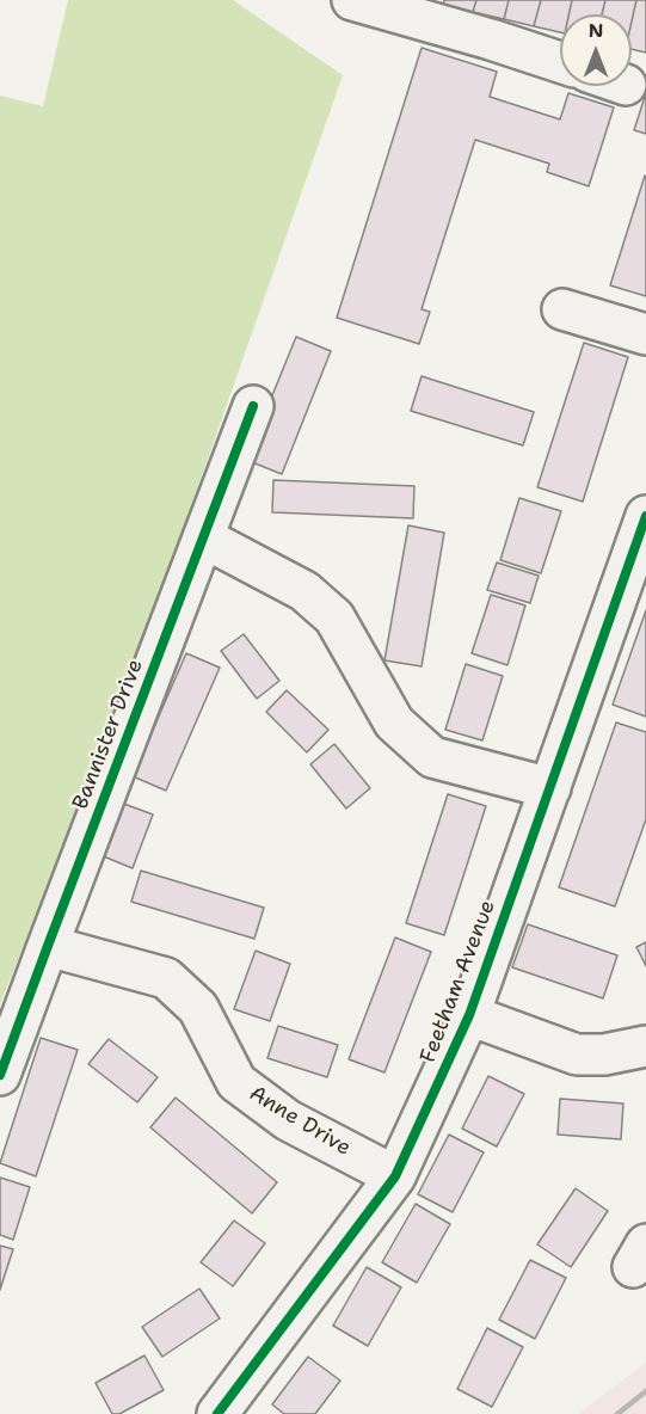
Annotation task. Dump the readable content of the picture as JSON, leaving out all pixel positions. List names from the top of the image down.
{
  "streets": {
    "street": ["Bannister Drive", "Feetham Avenue", "Anne Drive"]
  },
  "crossings": [
    ["Bannister Drive", "Anne Drive"],
    ["Feetham Avenue", "Anne Drive"]
  ],
  "north": "top"
}
